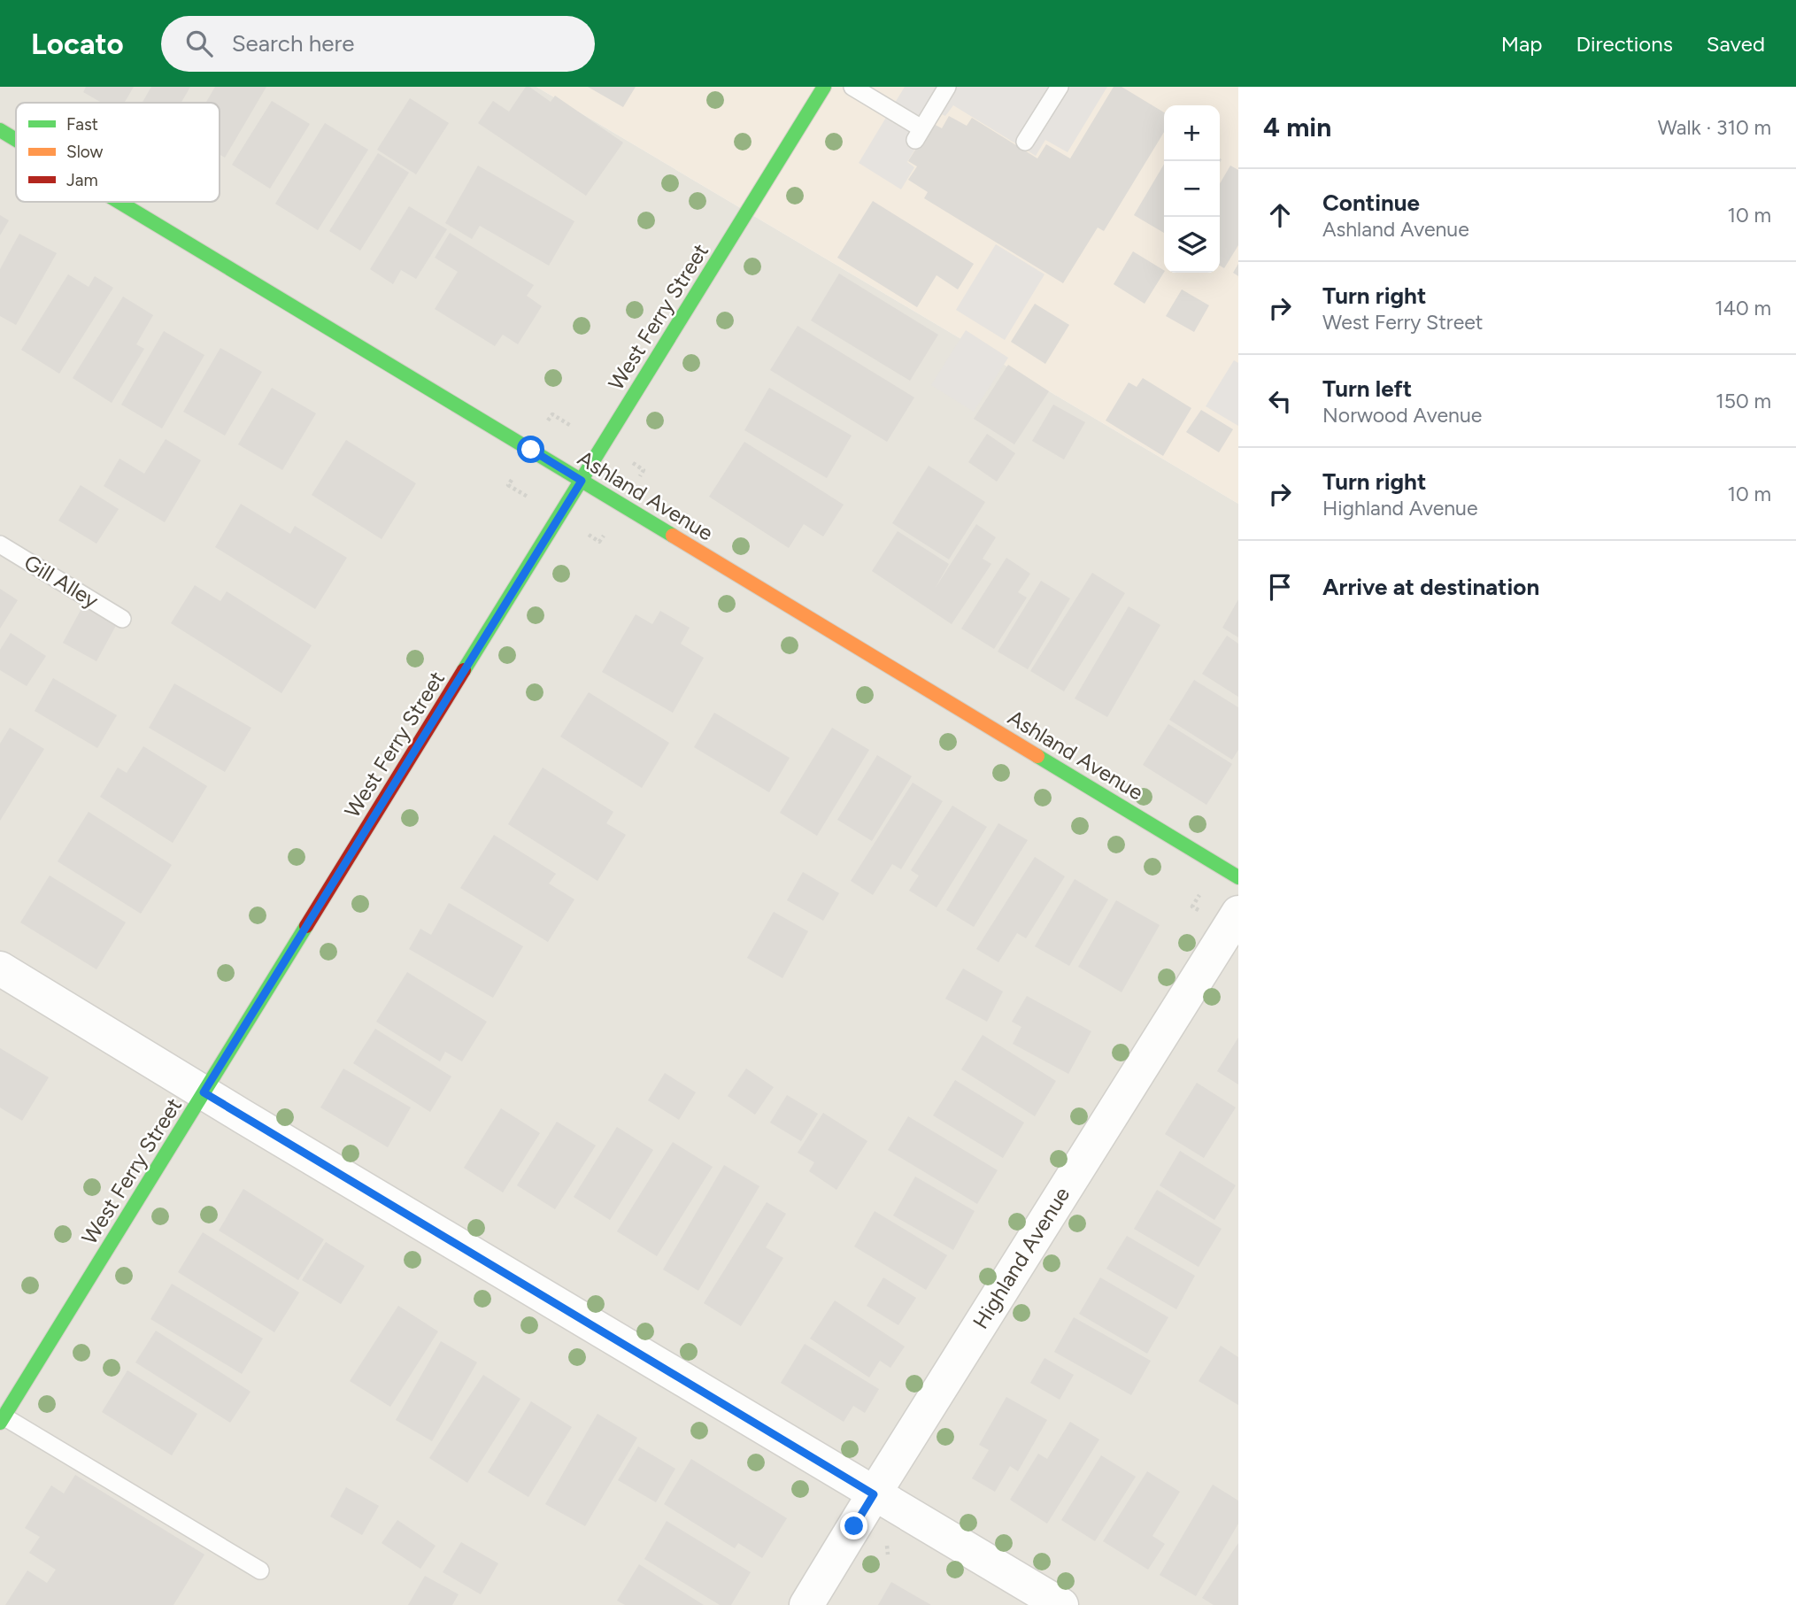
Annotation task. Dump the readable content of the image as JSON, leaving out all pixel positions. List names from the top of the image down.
{
  "streets": {
    "street": ["West Ferry Street", "Ashland Avenue", "Highland Avenue"],
    "lane": ["Gill Alley"]
  },
  "crossings": [
    ["West Ferry Street", "Ashland Avenue"]
  ],
  "legend": ["Fast", "Slow", "Jam"],
  "page": {
    "header": "Locato",
    "search": "Search here",
    "nav": ["Map", "Directions", "Saved"],
    "heading": ["4 min", "Walk · 310 m"],
    "map_buttons": ["+", "−"],
    "list": [
      ["Continue", "Ashland Avenue", "10 m"],
      ["Turn right", "West Ferry Street", "140 m"],
      ["Turn left", "Norwood Avenue", "150 m"],
      ["Turn right", "Highland Avenue", "10 m"],
      "Arrive at destination"
    ]
  }
}
